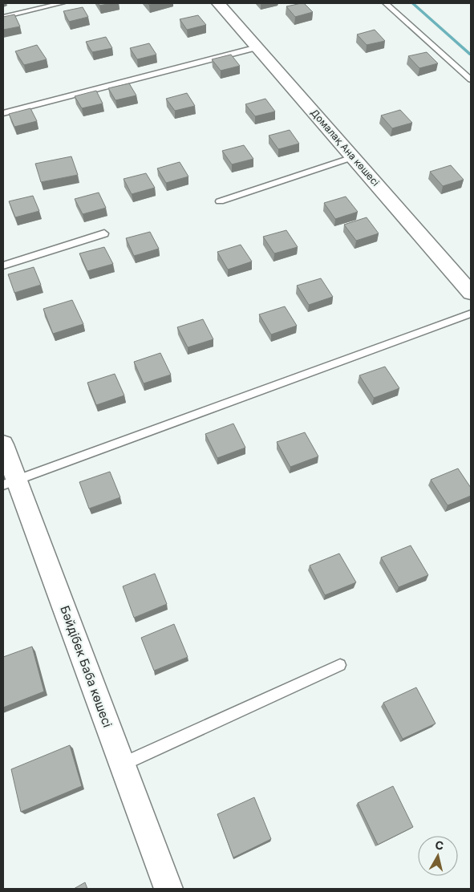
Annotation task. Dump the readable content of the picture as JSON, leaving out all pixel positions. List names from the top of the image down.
{
  "streets": {
    "street": ["Домалақ Ана көшесі", "Бәйдібек Баба көшесі"]
  },
  "north": "top"
}
